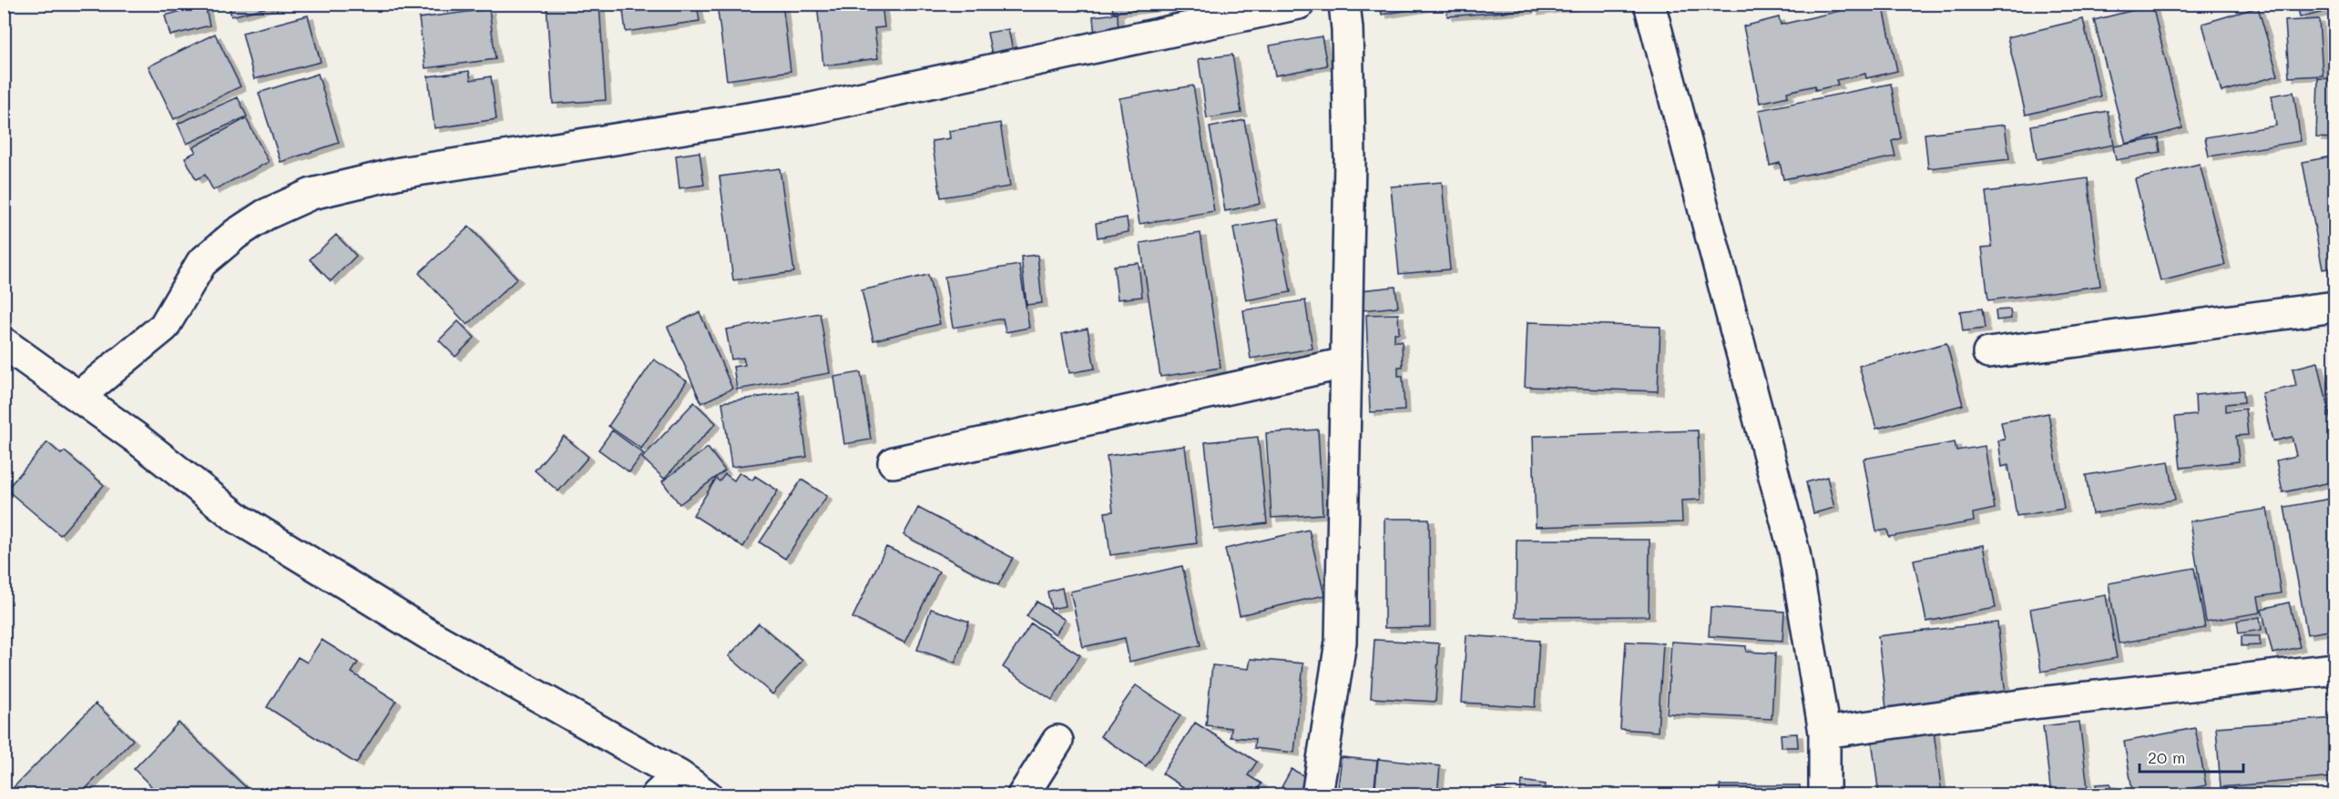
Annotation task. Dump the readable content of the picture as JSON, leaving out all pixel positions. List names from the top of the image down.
{
  "scale_bar": "20 m"
}
